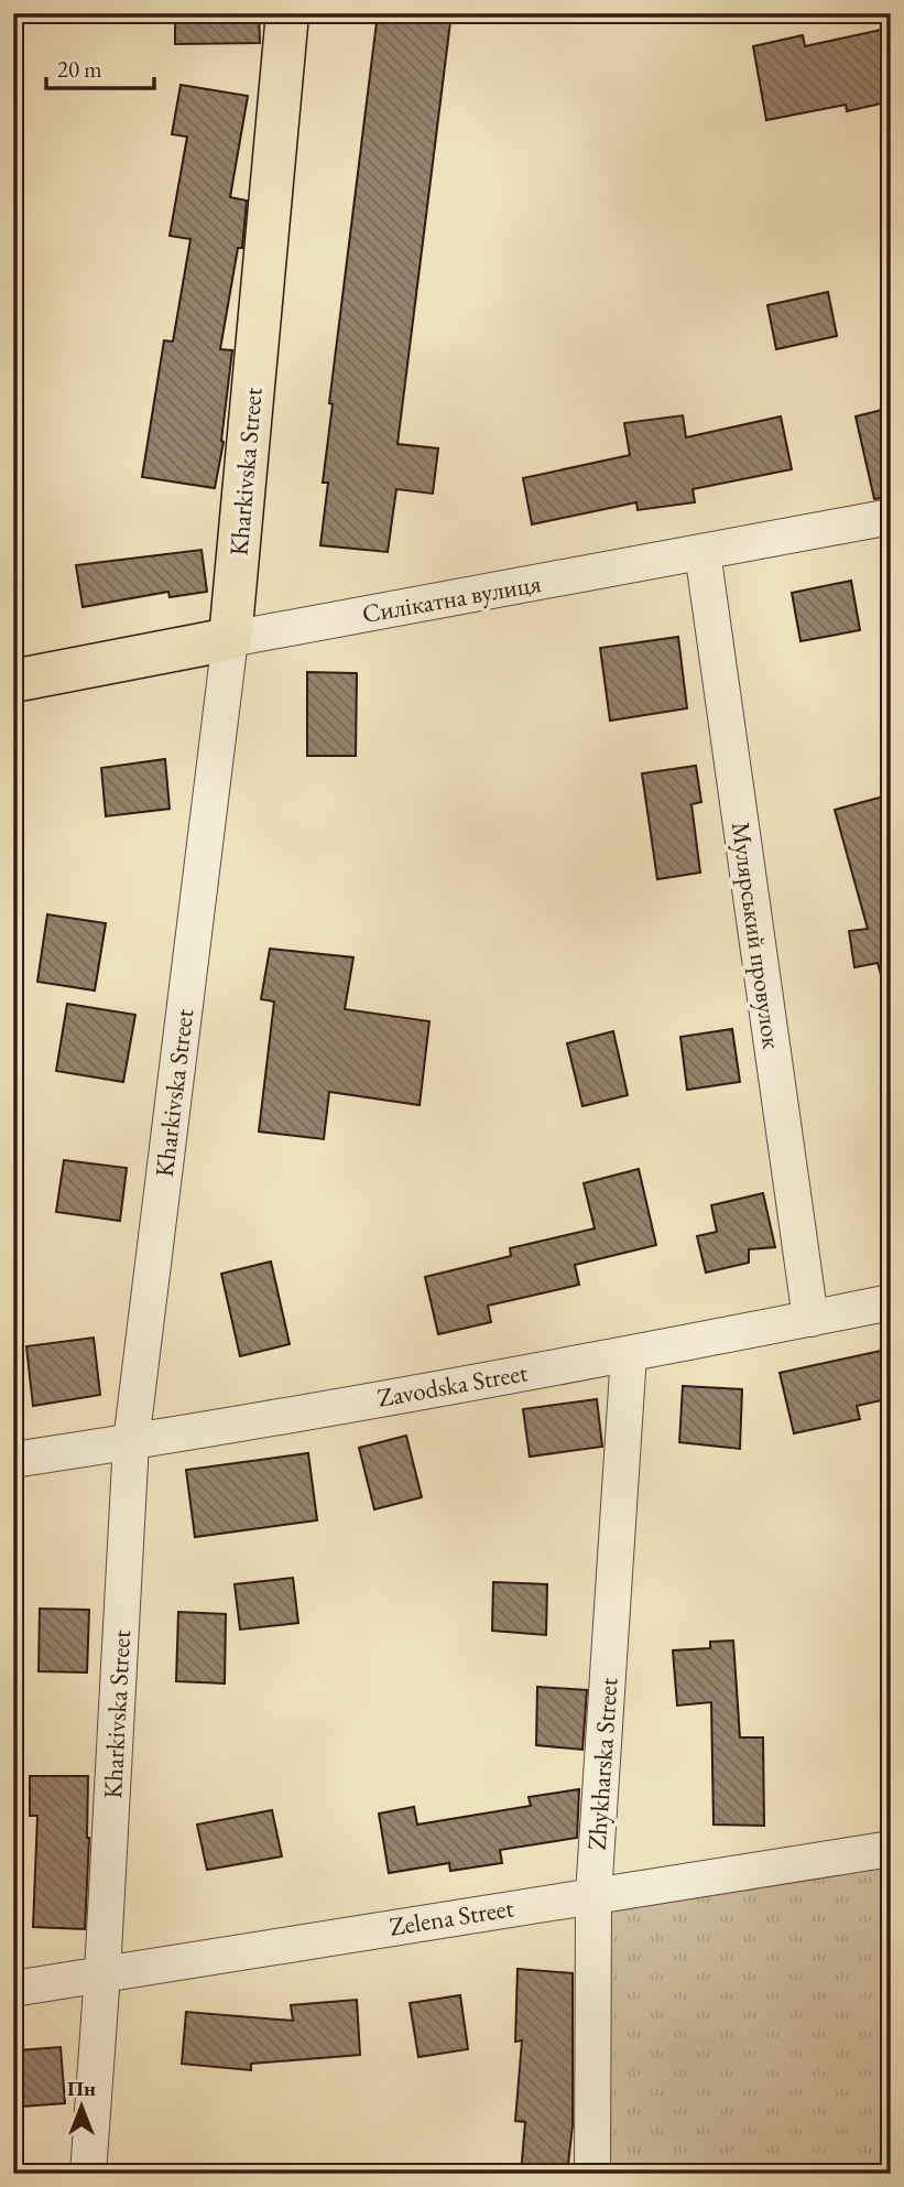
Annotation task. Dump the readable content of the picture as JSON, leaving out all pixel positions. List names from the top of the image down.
{
  "streets": {
    "main road": ["Kharkivska Street", "Силікатна вулиця"],
    "street": [
      "Мулярський провулок",
      "Zavodska Street",
      "Zhykharska Street",
      "Zelena Street"
    ]
  },
  "crossings": [
    ["Kharkivska Street", "Силікатна вулиця"],
    ["Kharkivska Street", "Zavodska Street"],
    ["Kharkivska Street", "Zelena Street"],
    ["Силікатна вулиця", "Мулярський провулок"],
    ["Мулярський провулок", "Zavodska Street"],
    ["Zavodska Street", "Zhykharska Street"],
    ["Zhykharska Street", "Zelena Street"]
  ],
  "scale_bar": "20 m",
  "north": "top"
}
